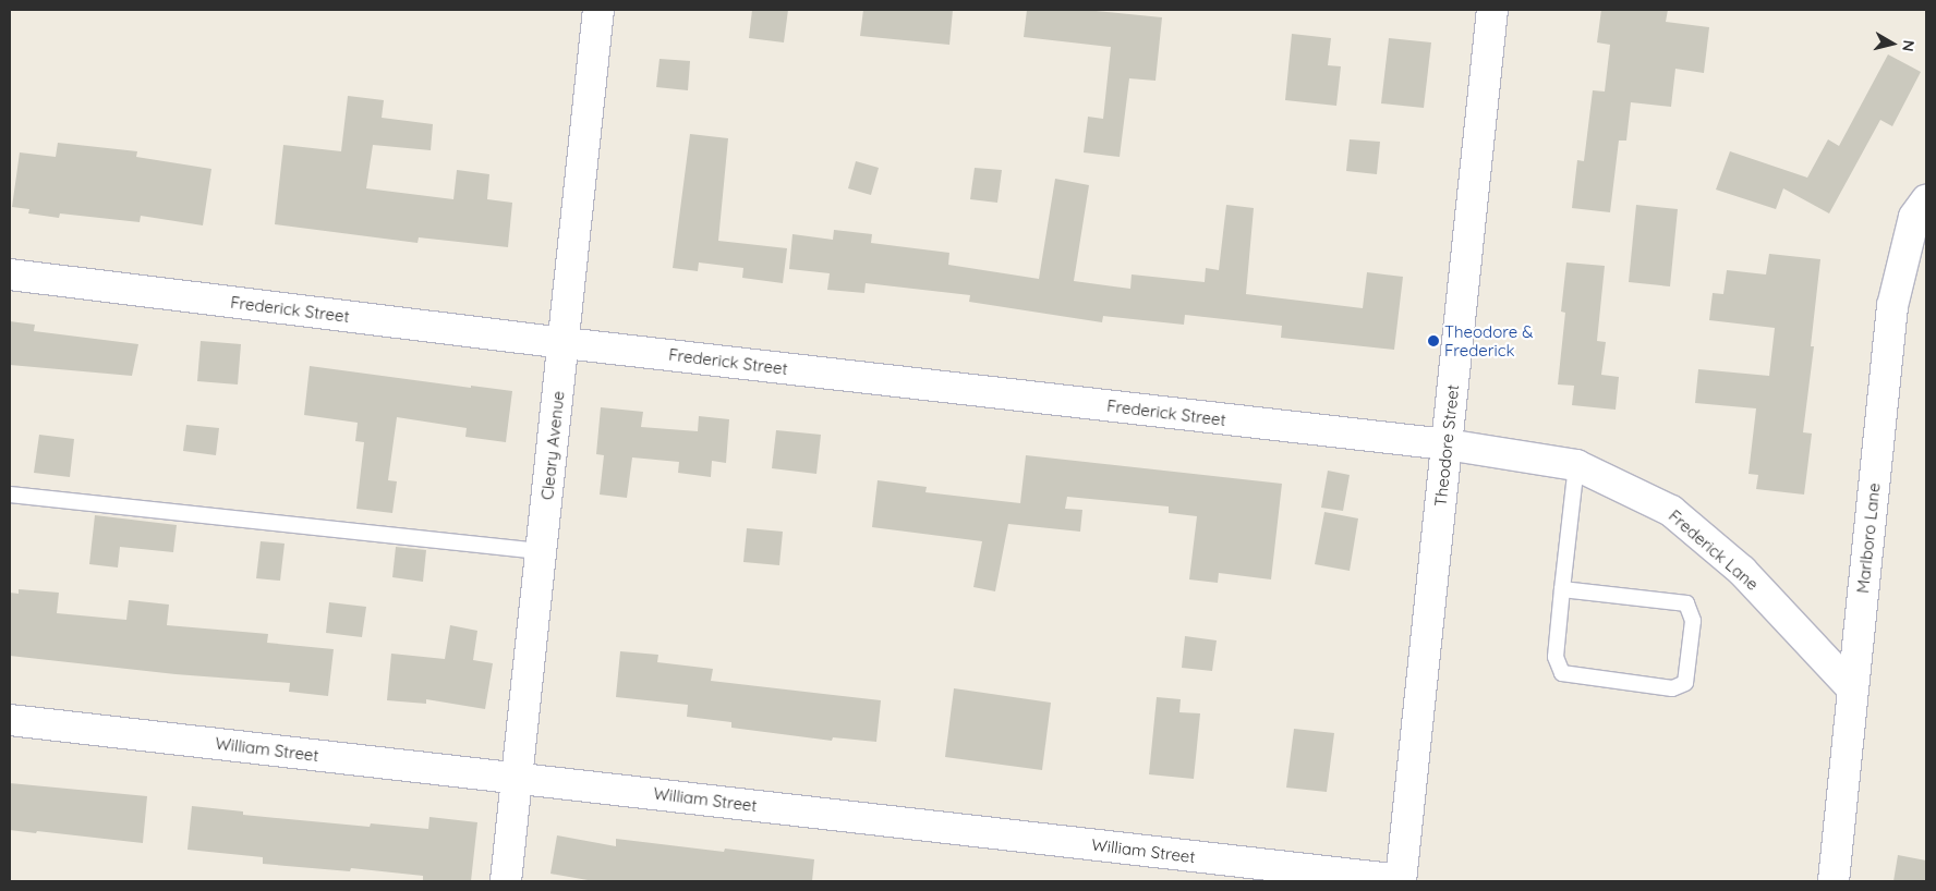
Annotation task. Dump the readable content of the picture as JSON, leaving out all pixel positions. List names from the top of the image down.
{
  "streets": {
    "street": [
      "Frederick Street",
      "Cleary Avenue",
      "Theodore Street",
      "Marlboro Lane",
      "Frederick Lane",
      "William Street"
    ]
  },
  "crossings": [
    ["Frederick Street", "Cleary Avenue"],
    ["Frederick Street", "Theodore Street"],
    ["Frederick Street", "Frederick Lane"],
    ["Cleary Avenue", "William Street"],
    ["Theodore Street", "Frederick Lane"],
    ["Theodore Street", "William Street"],
    ["Marlboro Lane", "Frederick Lane"]
  ],
  "places": ["Theodore & Frederick"],
  "north": "right"
}
